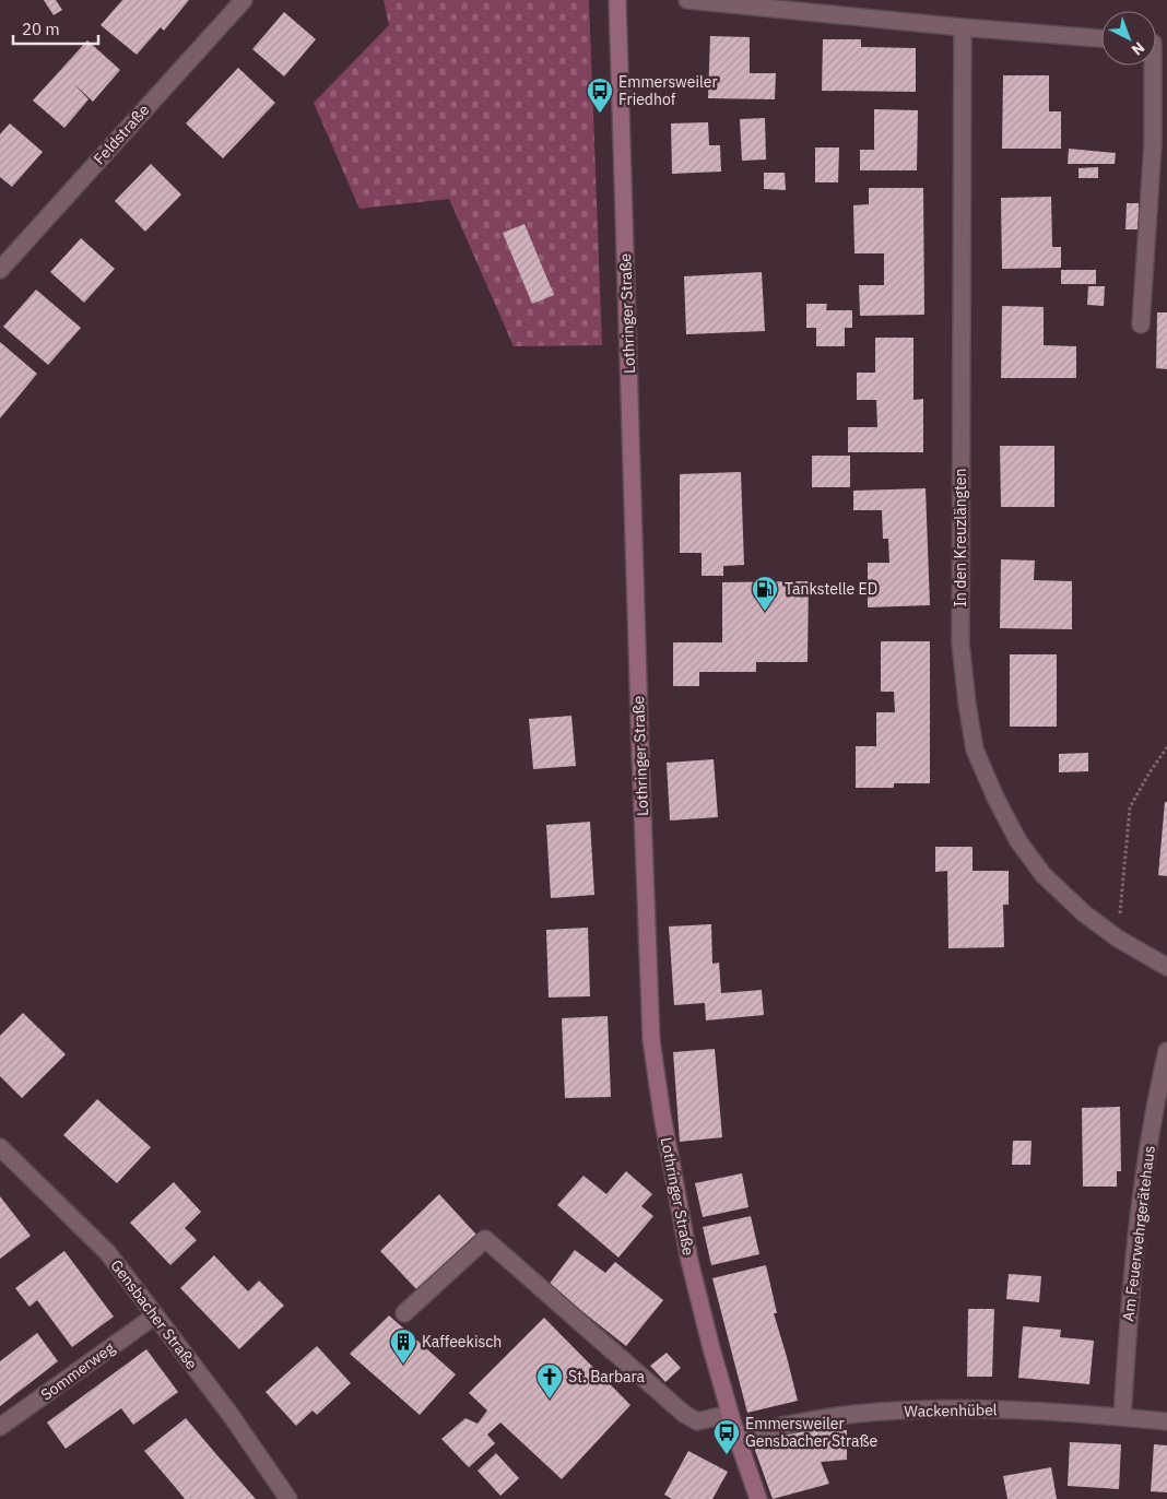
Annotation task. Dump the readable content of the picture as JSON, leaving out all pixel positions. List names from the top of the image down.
{
  "streets": {
    "main road": ["Lothringer Straße"],
    "street": [
      "Feldstraße",
      "In den Kreuzlängten",
      "Am Feuerwehrgerätehaus",
      "Gensbacher Straße",
      "Sommerweg",
      "Wackenhübel"
    ]
  },
  "crossings": [
    ["Lothringer Straße", "Wackenhübel"],
    ["Am Feuerwehrgerätehaus", "Wackenhübel"],
    ["Gensbacher Straße", "Sommerweg"]
  ],
  "places": {
    "bus stop": ["Emmersweiler Friedhof", "Emmersweiler Gensbacher Straße"],
    "fuel station": ["Tankstelle ED"],
    "building": ["Kaffeekisch"],
    "church": ["St. Barbara"]
  },
  "scale_bar": "20 m",
  "north": "bottom right"
}
